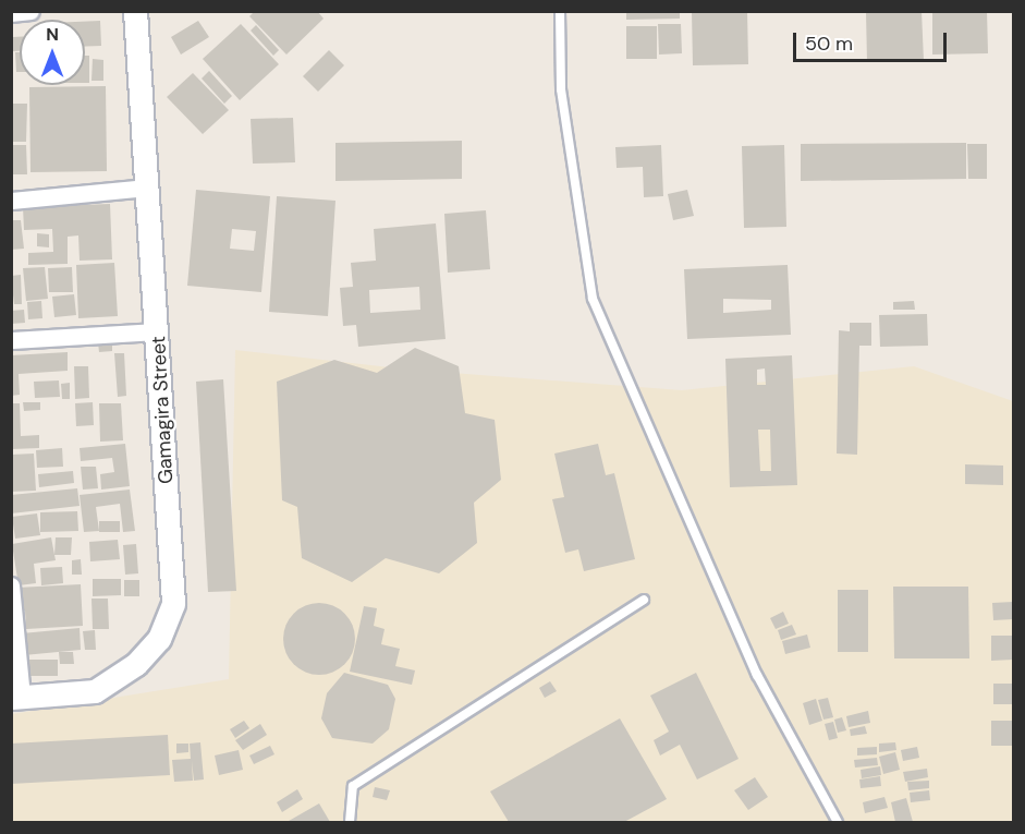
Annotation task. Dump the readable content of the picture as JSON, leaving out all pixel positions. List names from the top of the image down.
{
  "streets": {
    "street": ["Gamagira Street"]
  },
  "scale_bar": "50 m",
  "north": "top"
}
